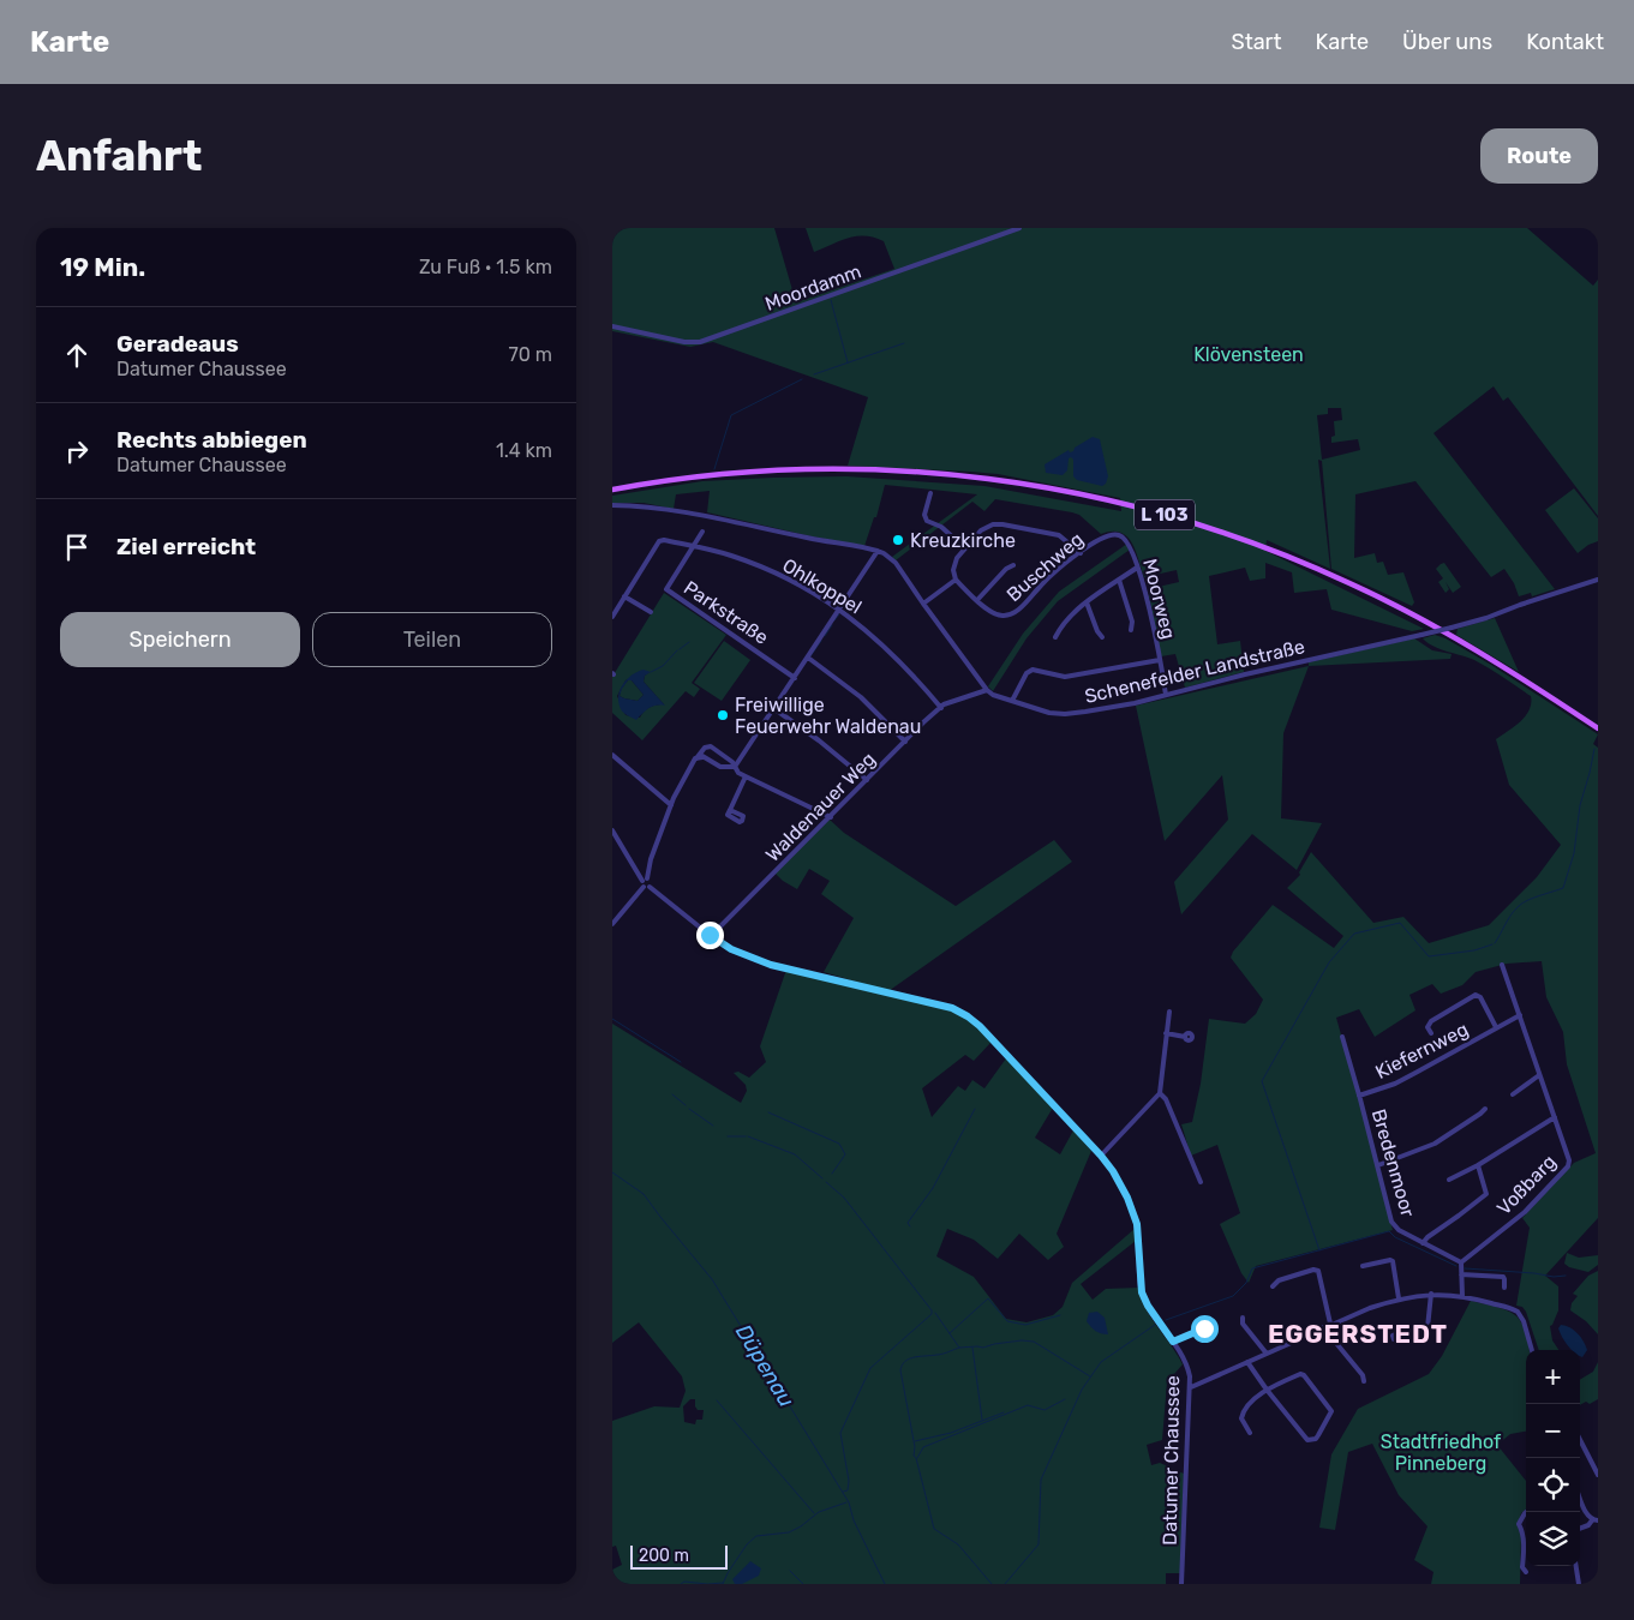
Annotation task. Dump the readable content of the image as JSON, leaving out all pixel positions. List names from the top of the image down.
{
  "streets": {
    "main road": ["L 103"],
    "street": [
      "Moordamm",
      "Buschweg",
      "Ohlkoppel",
      "Moorweg",
      "Parkstraße",
      "Schenefelder Landstraße",
      "Waldenauer Weg",
      "Kiefernweg",
      "Bredenmoor",
      "Voßbarg",
      "Datumer Chaussee"
    ]
  },
  "crossings": [
    ["Buschweg", "Moorweg"],
    ["Ohlkoppel", "Parkstraße"],
    ["Ohlkoppel", "Waldenauer Weg"],
    ["Moorweg", "Schenefelder Landstraße"],
    ["Schenefelder Landstraße", "Waldenauer Weg"],
    ["Waldenauer Weg", "Datumer Chaussee"],
    ["Kiefernweg", "Bredenmoor"],
    ["Kiefernweg", "Voßbarg"],
    ["Bredenmoor", "Voßbarg"]
  ],
  "districts": ["EGGERSTEDT"],
  "water": ["Düpenau"],
  "parks": ["Klövensteen", "Stadtfriedhof Pinneberg"],
  "places": ["Kreuzkirche", "Freiwillige Feuerwehr Waldenau"],
  "scale_bar": "200 m",
  "page": {
    "header": "Karte",
    "nav": [
      "Start",
      "Karte",
      "Über uns",
      "Kontakt"
    ],
    "buttons": [
      "Route",
      ["Speichern", "Teilen"]
    ],
    "title": "Anfahrt",
    "heading": ["19 Min.", "Zu Fuß · 1.5 km"],
    "list": [
      ["Geradeaus", "Datumer Chaussee", "70 m"],
      ["Rechts abbiegen", "Datumer Chaussee", "1.4 km"],
      "Ziel erreicht"
    ],
    "map_buttons": ["+", "−"],
    "scale": "200 m"
  }
}
